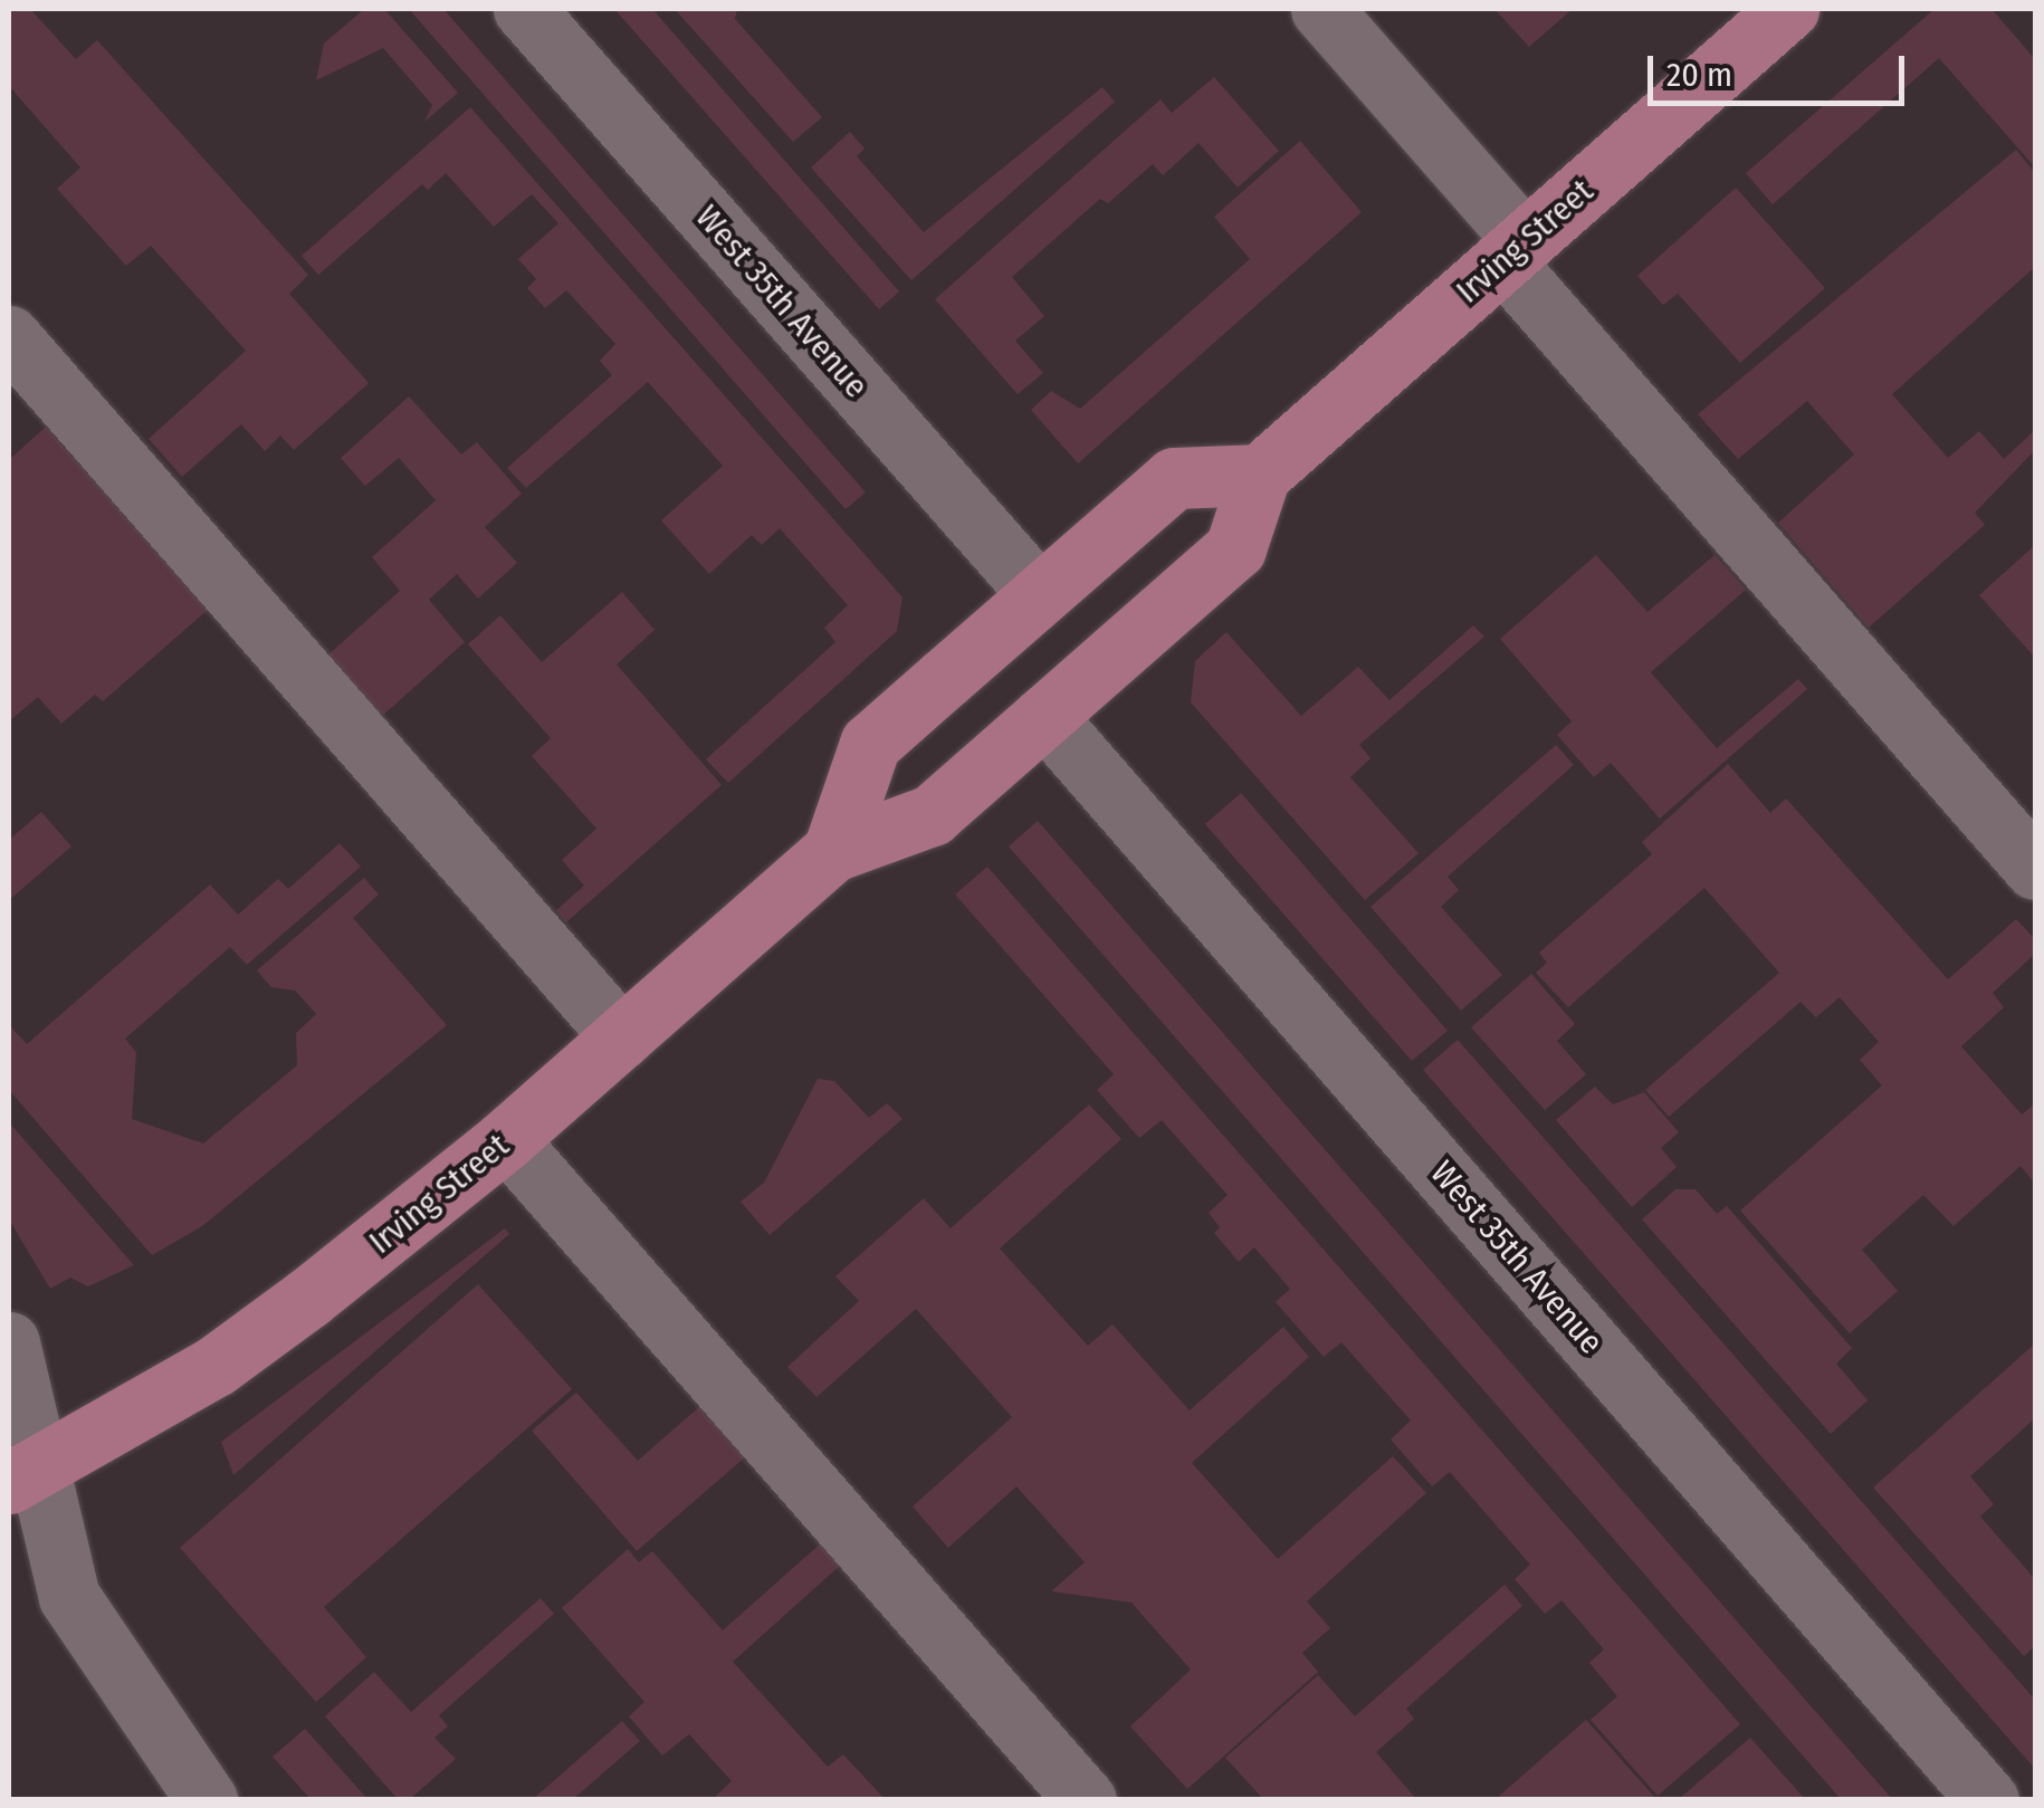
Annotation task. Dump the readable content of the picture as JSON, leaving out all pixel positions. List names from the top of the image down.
{
  "streets": {
    "main road": ["Irving Street"],
    "street": ["West 35th Avenue"]
  },
  "crossings": [
    ["Irving Street", "West 35th Avenue"]
  ],
  "scale_bar": "20 m"
}
